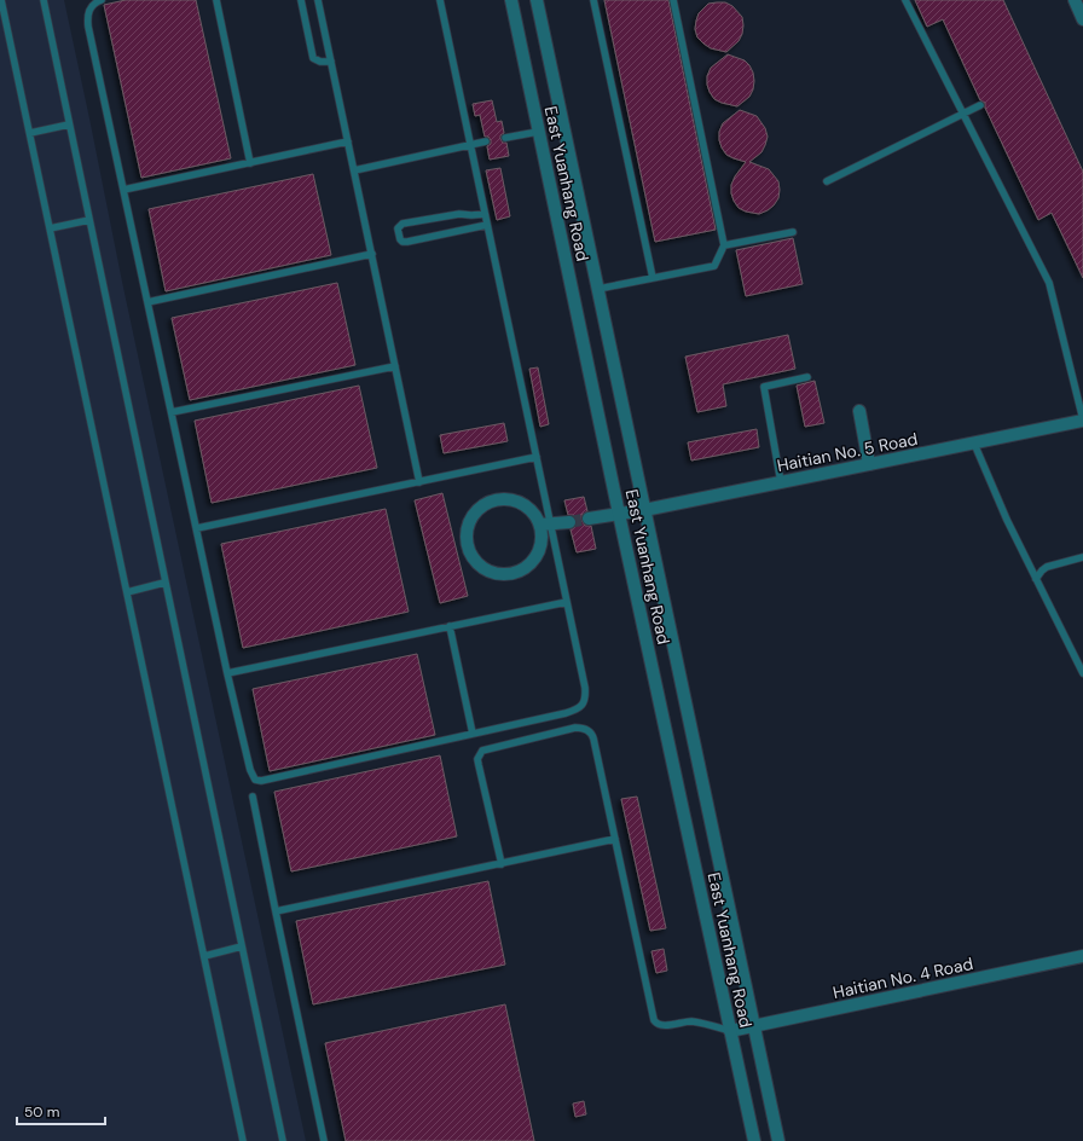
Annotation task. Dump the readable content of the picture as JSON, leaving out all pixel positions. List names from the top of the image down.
{
  "streets": {
    "street": ["East Yuanhang Road", "Haitian No. 5 Road", "Haitian No. 4 Road"]
  },
  "crossings": [
    ["East Yuanhang Road", "Haitian No. 5 Road"],
    ["East Yuanhang Road", "Haitian No. 4 Road"]
  ],
  "scale_bar": "50 m"
}
